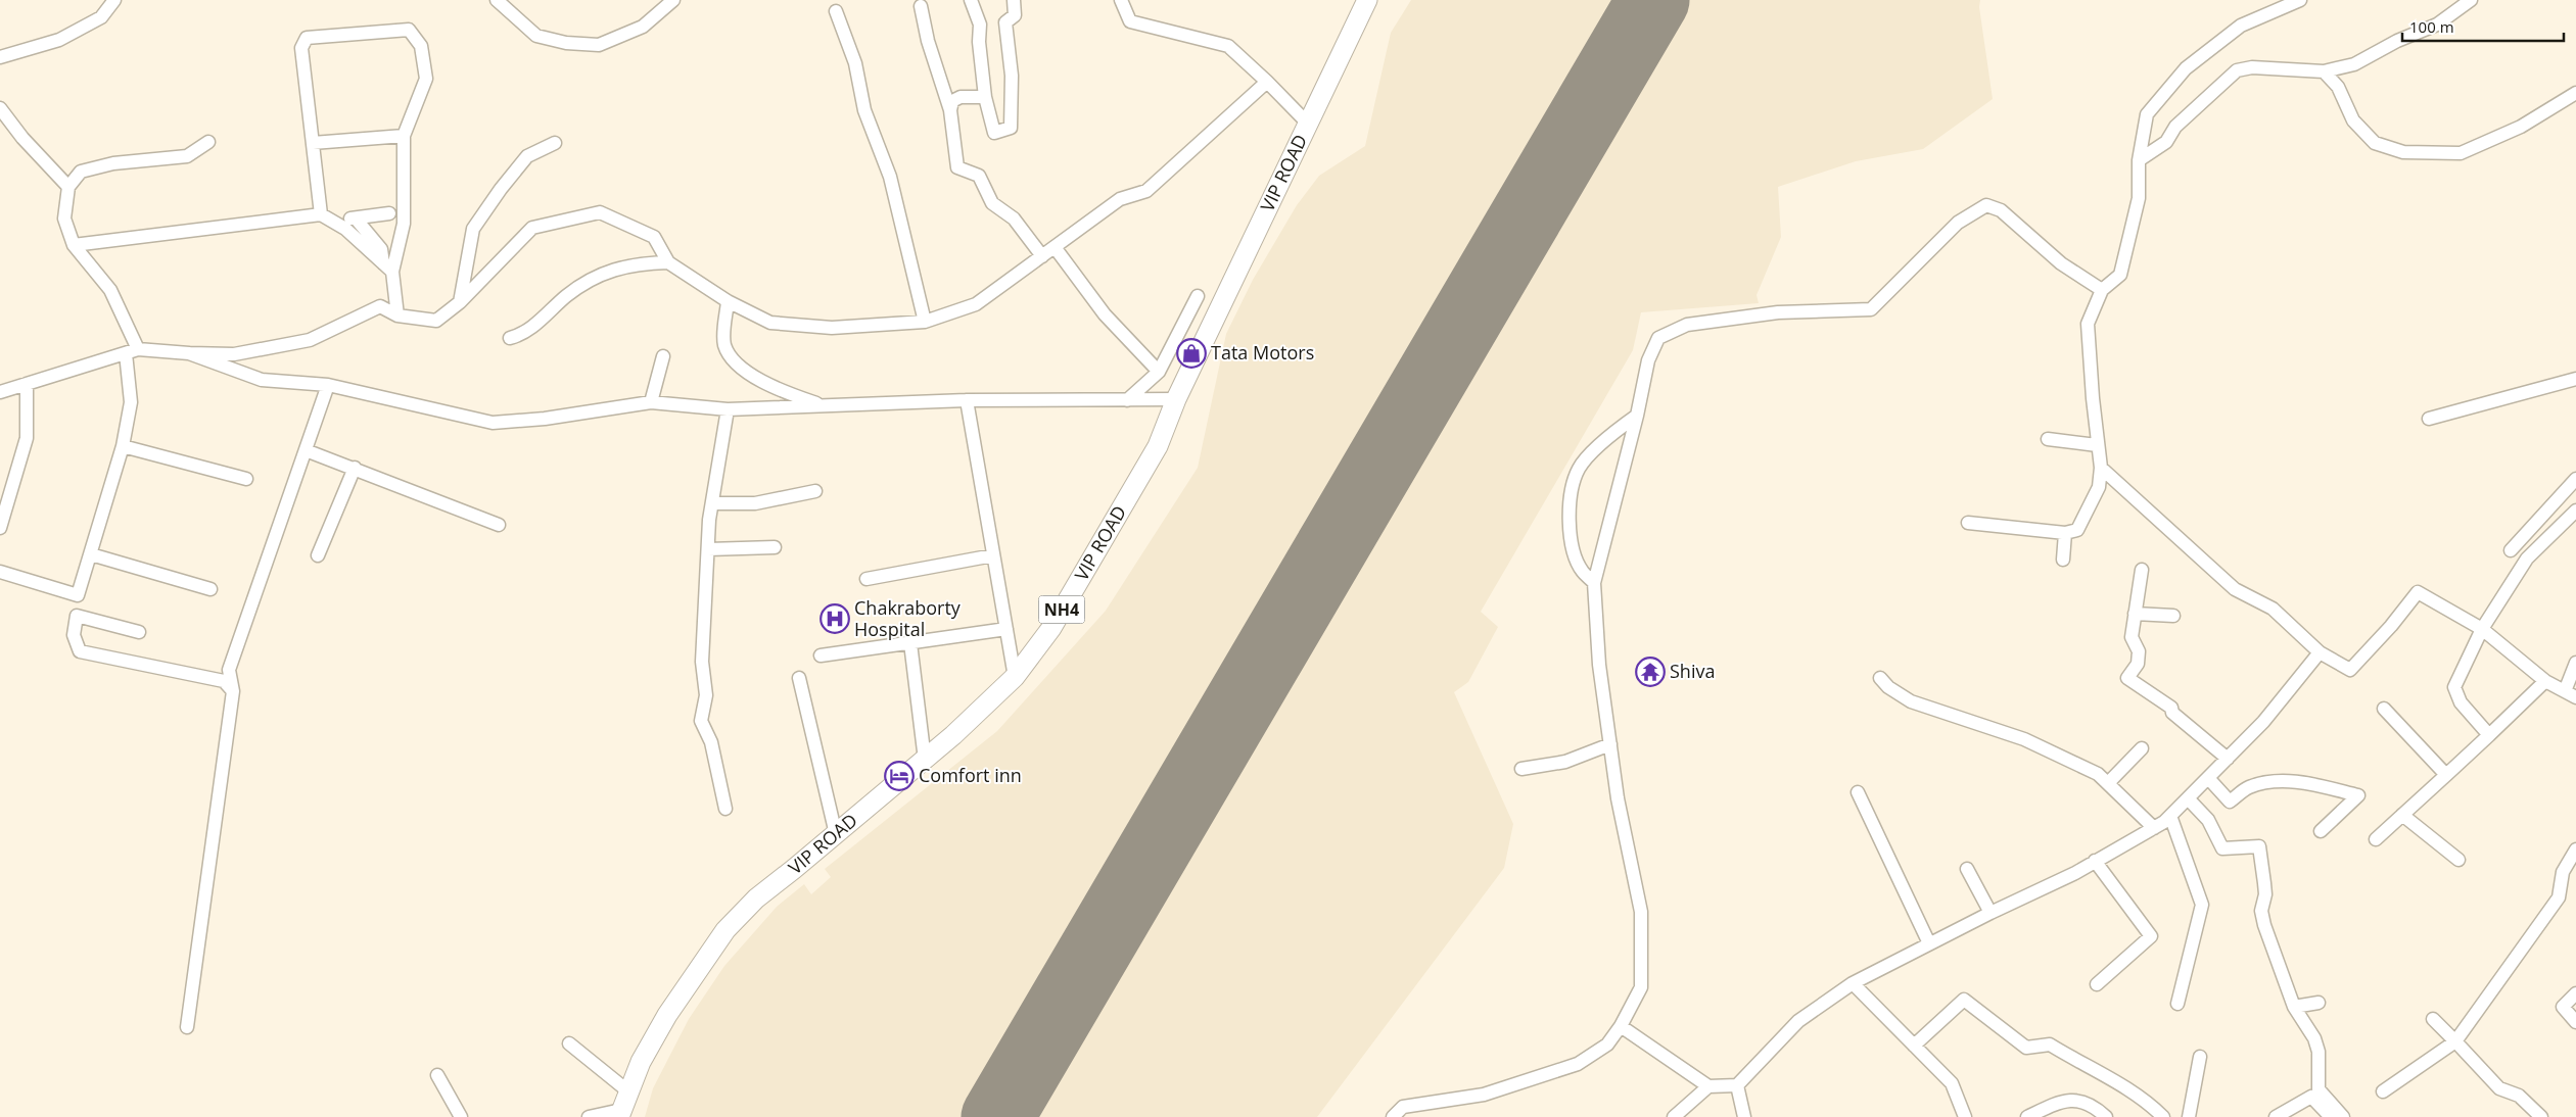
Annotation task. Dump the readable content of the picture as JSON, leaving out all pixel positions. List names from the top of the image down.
{
  "streets": {
    "highway": ["VIP ROAD", "NH4"]
  },
  "places": {
    "shop": ["Tata Motors"],
    "hospital": ["Chakraborty Hospital"],
    "temple": ["Shiva"],
    "hotel": ["Comfort inn"]
  },
  "scale_bar": "100 m"
}
